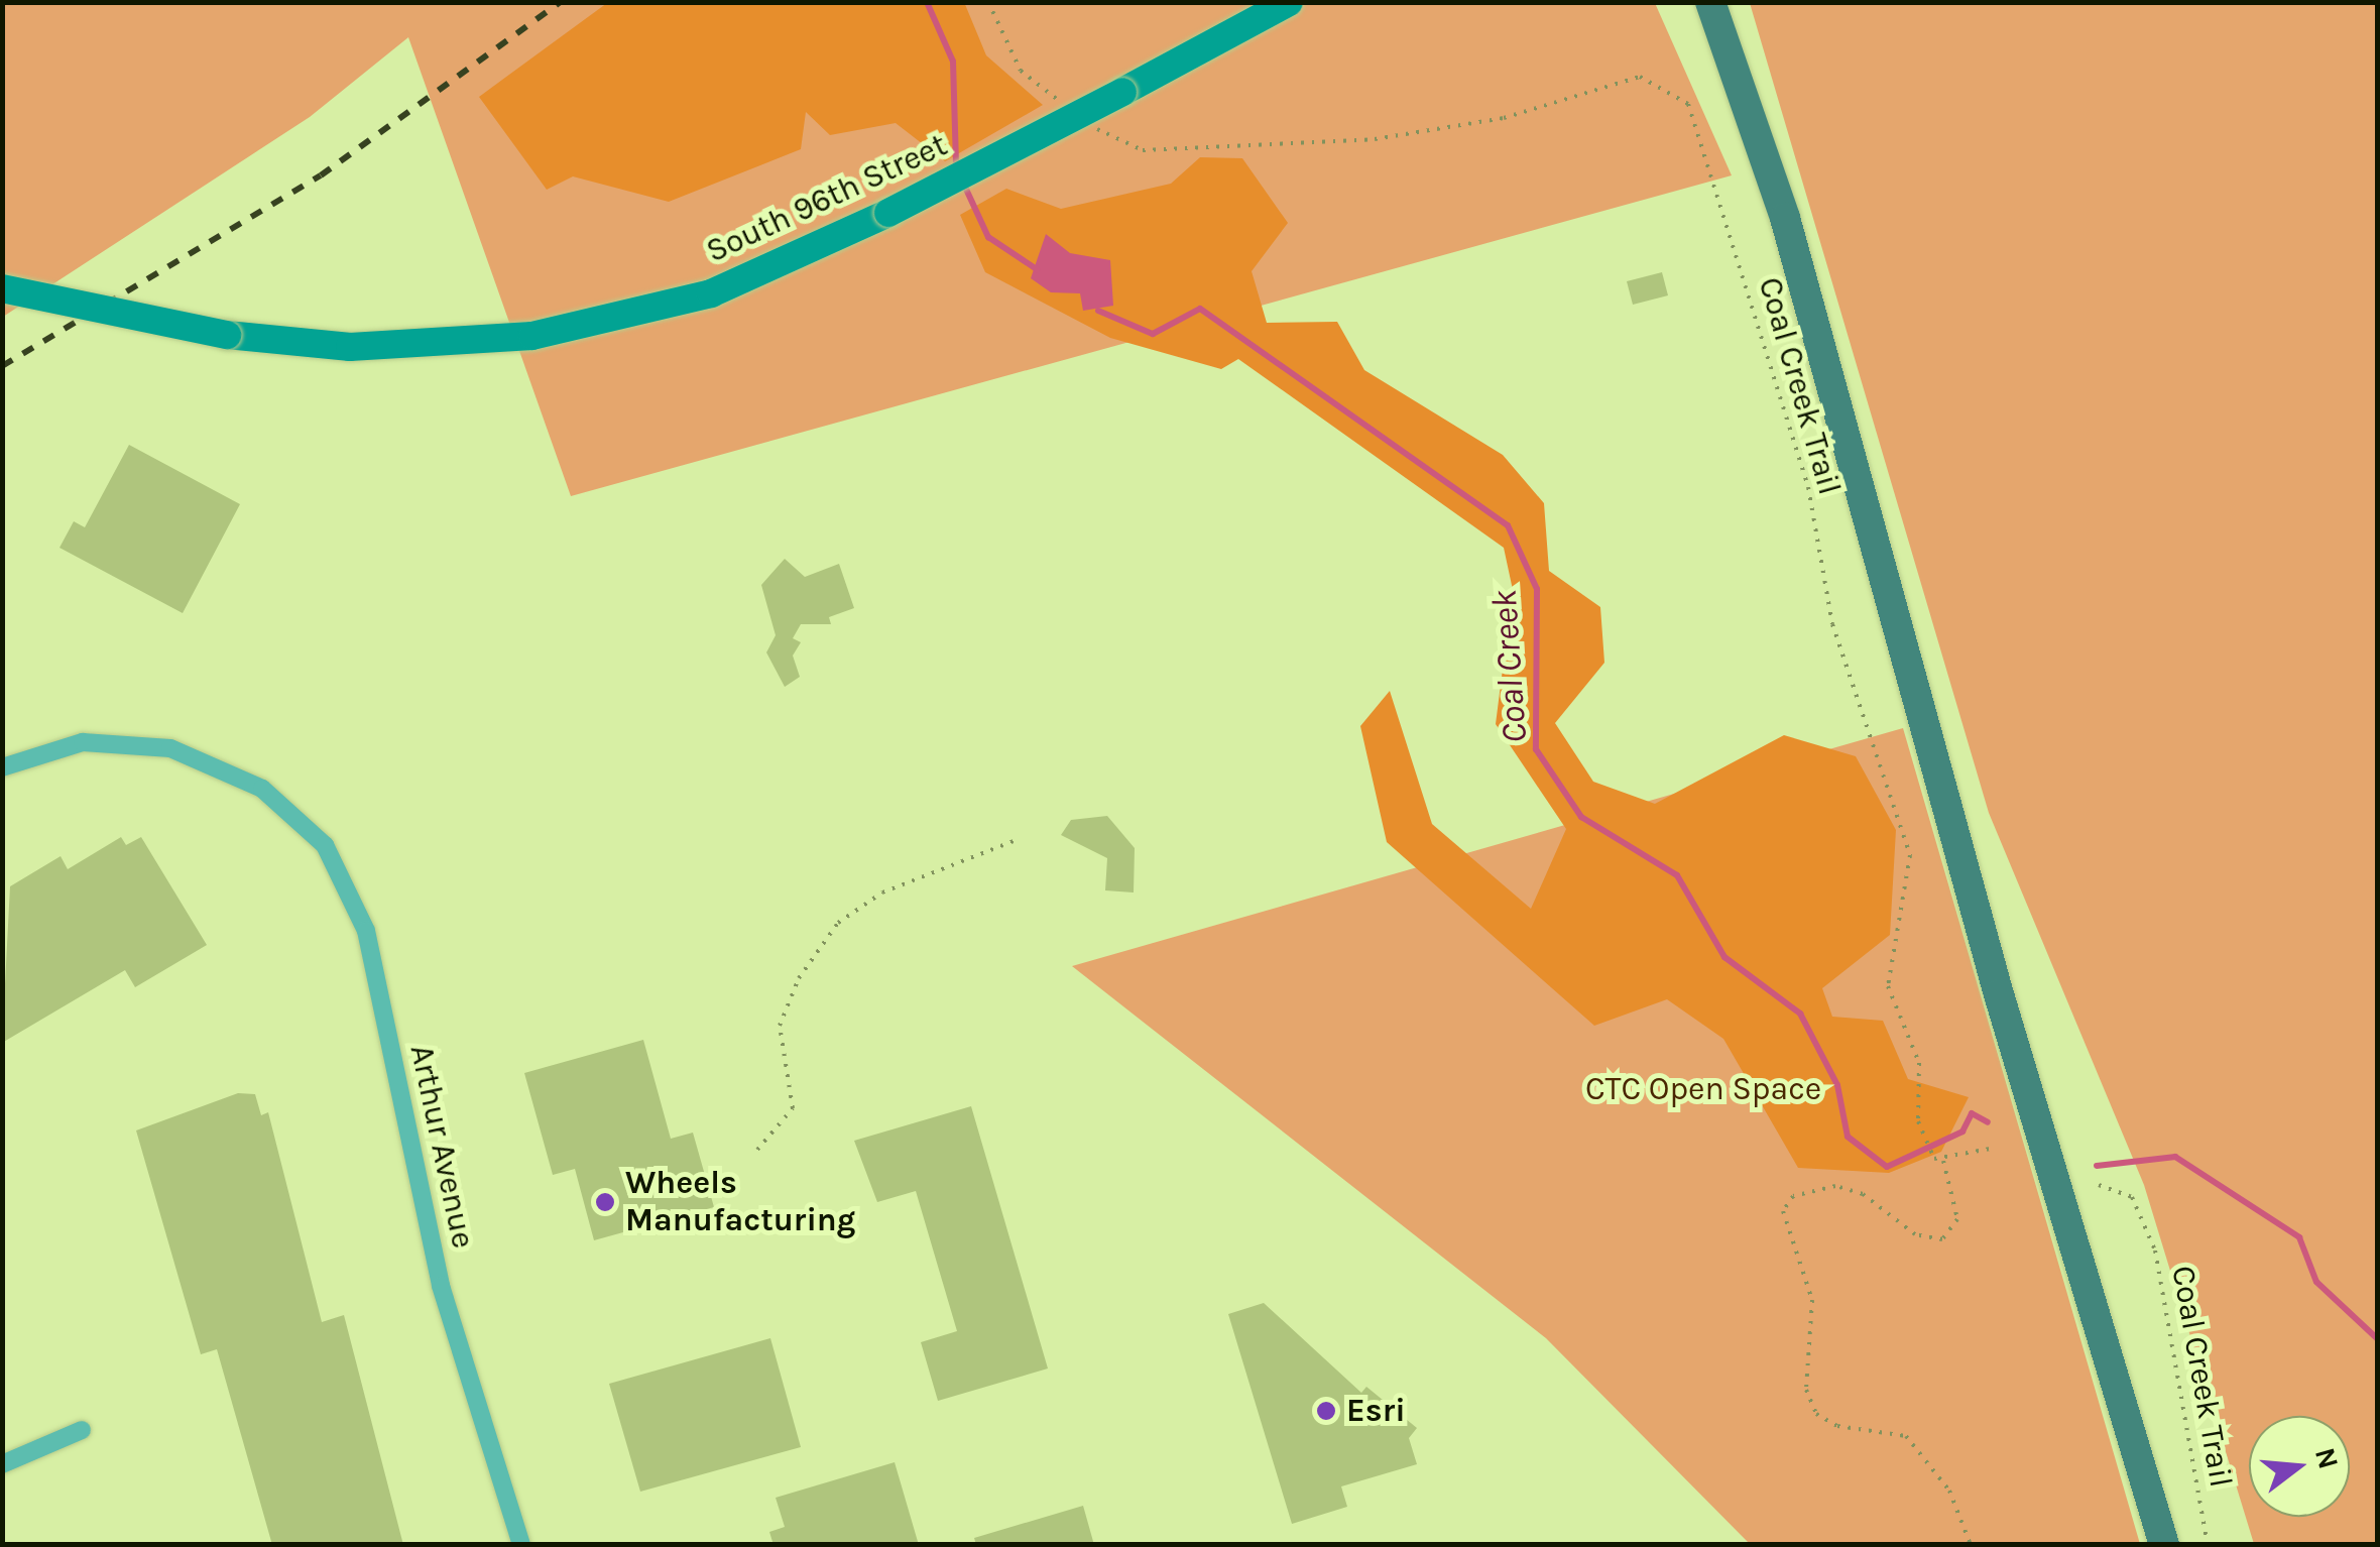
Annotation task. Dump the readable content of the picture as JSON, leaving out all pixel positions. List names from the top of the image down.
{
  "streets": {
    "main road": ["South 96th Street"],
    "street": ["Arthur Avenue"],
    "path": ["Coal Creek Trail"]
  },
  "water": ["Coal Creek"],
  "parks": ["CTC Open Space"],
  "places": ["Wheels Manufacturing", "Esri"],
  "north": "right"
}
